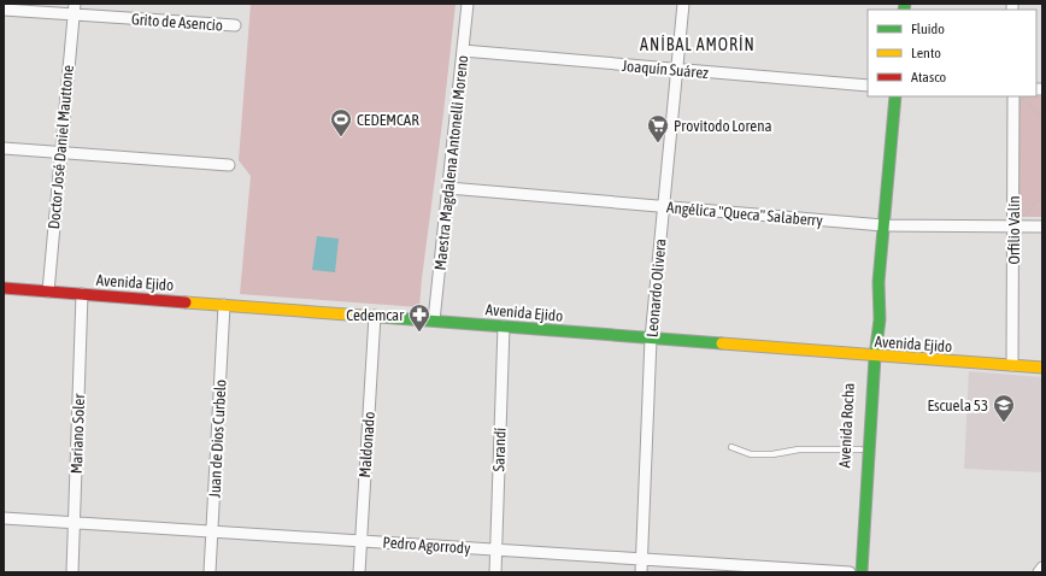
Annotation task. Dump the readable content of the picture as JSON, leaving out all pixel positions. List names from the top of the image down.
{
  "streets": {
    "street": [
      "Grito de Asencio",
      "Joaquín Suárez",
      "Doctor José Daniel Mauttone",
      "Maestra Magdalena Antonelli Moreno",
      "Angélica \"Queca\" Salaberry",
      "Orfilio Valín",
      "Avenida Ejido",
      "Leonardo Olivera",
      "Avenida Rocha",
      "Mariano Soler",
      "Juan de Dios Curbelo",
      "Maldonado",
      "Sarandí",
      "Pedro Agorrody"
    ]
  },
  "crossings": [
    ["Grito de Asencio", "Doctor José Daniel Mauttone"],
    ["Joaquín Suárez", "Maestra Magdalena Antonelli Moreno"],
    ["Joaquín Suárez", "Leonardo Olivera"],
    ["Doctor José Daniel Mauttone", "Avenida Ejido"],
    ["Maestra Magdalena Antonelli Moreno", "Angélica \"Queca\" Salaberry"],
    ["Maestra Magdalena Antonelli Moreno", "Avenida Ejido"],
    ["Angélica \"Queca\" Salaberry", "Orfilio Valín"],
    ["Angélica \"Queca\" Salaberry", "Leonardo Olivera"],
    ["Angélica \"Queca\" Salaberry", "Avenida Rocha"],
    ["Orfilio Valín", "Avenida Ejido"],
    ["Avenida Ejido", "Leonardo Olivera"],
    ["Avenida Ejido", "Avenida Rocha"],
    ["Avenida Ejido", "Mariano Soler"],
    ["Avenida Ejido", "Juan de Dios Curbelo"],
    ["Avenida Ejido", "Maldonado"],
    ["Avenida Ejido", "Sarandí"],
    ["Leonardo Olivera", "Pedro Agorrody"],
    ["Avenida Rocha", "Pedro Agorrody"],
    ["Mariano Soler", "Pedro Agorrody"],
    ["Juan de Dios Curbelo", "Pedro Agorrody"],
    ["Maldonado", "Pedro Agorrody"],
    ["Sarandí", "Pedro Agorrody"]
  ],
  "districts": ["ANÍBAL AMORÍN"],
  "places": {
    "sports": ["CEDEMCAR"],
    "supermarket": ["Provitodo Lorena"],
    "pharmacy": ["Cedemcar"],
    "school or university": ["Escuela 53"]
  },
  "legend": ["Fluido", "Lento", "Atasco"]
}
